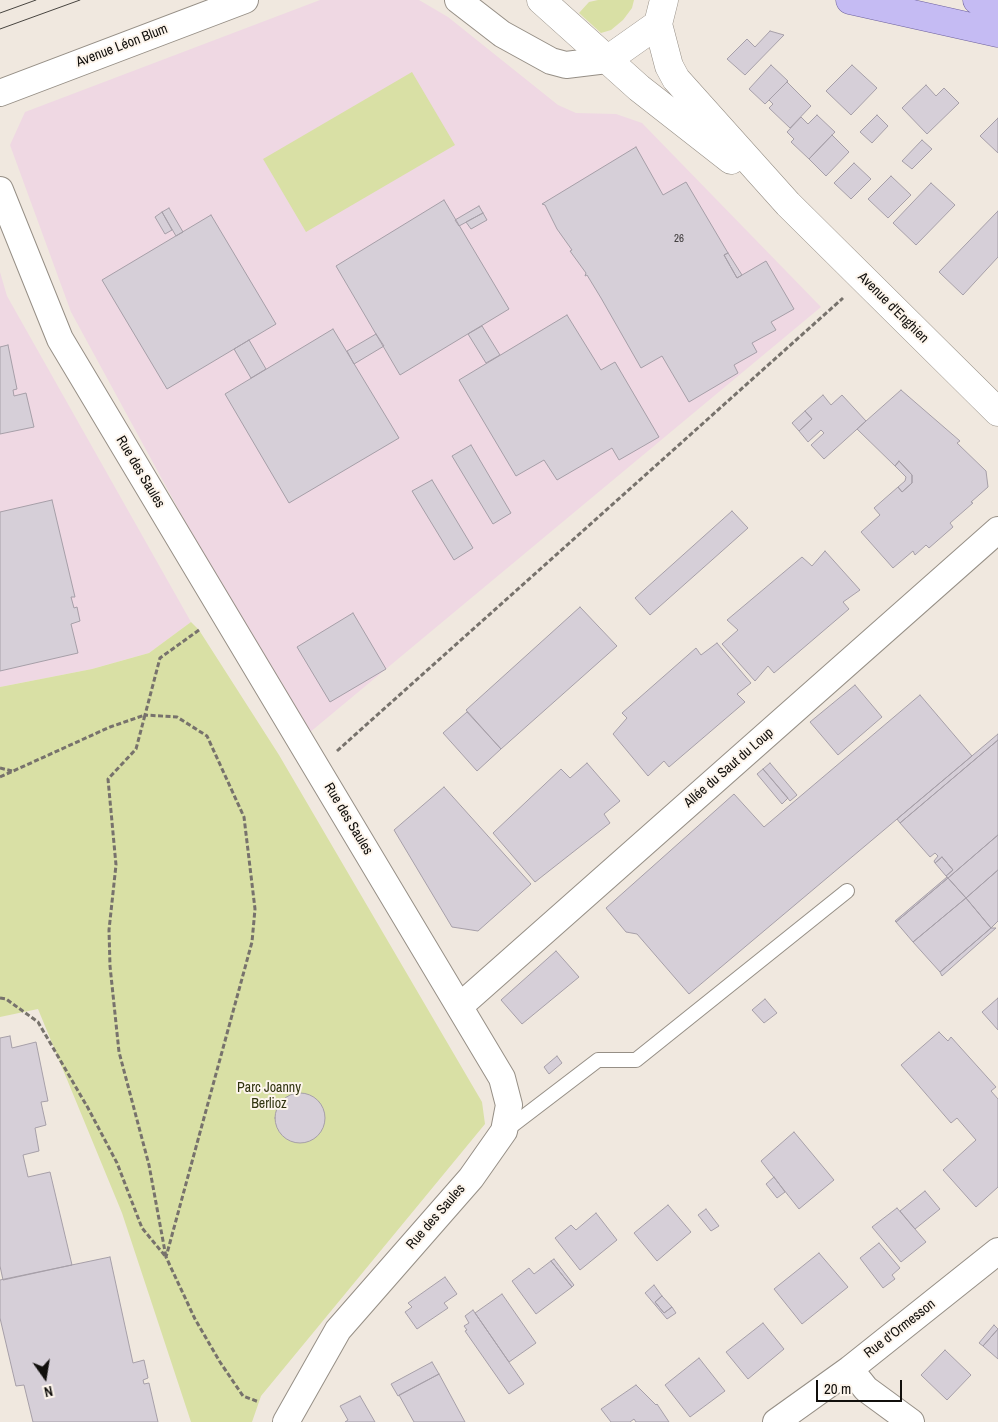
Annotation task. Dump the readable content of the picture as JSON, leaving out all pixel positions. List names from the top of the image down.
{
  "streets": {
    "main road": ["Avenue d'Enghien"],
    "street": [
      "Avenue Léon Blum",
      "Rue des Saules",
      "Allée du Saut du Loup",
      "Rue d'Ormesson"
    ]
  },
  "crossings": [
    ["Rue des Saules", "Allée du Saut du Loup"]
  ],
  "parks": ["Parc Joanny Berlioz"],
  "house_numbers": ["26"],
  "scale_bar": "20 m",
  "north": "bottom"
}
